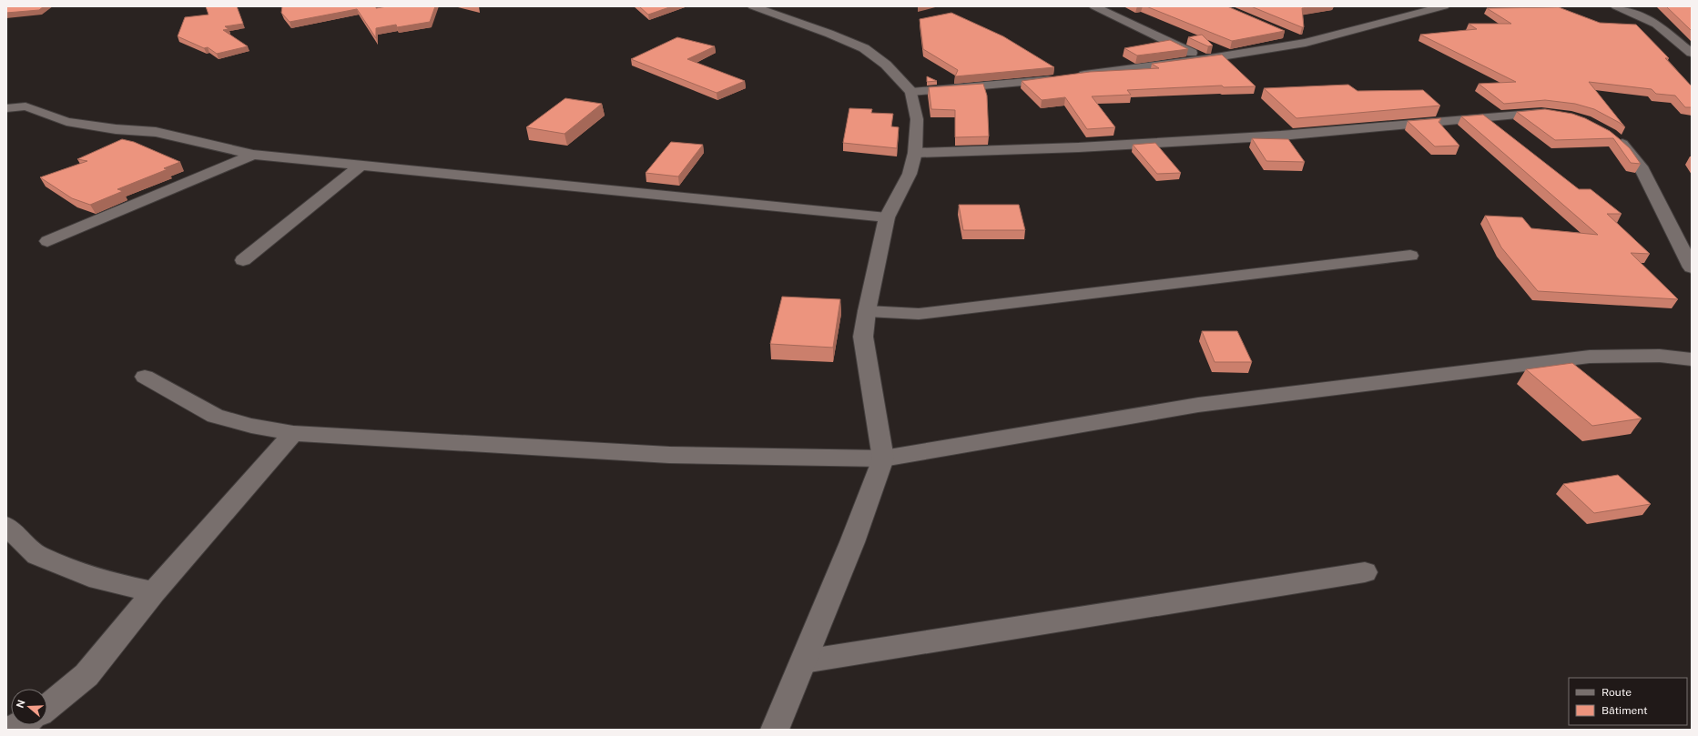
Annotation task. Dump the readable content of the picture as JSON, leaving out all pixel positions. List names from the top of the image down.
{
  "legend": ["Route", "Bâtiment"],
  "north": "left"
}
